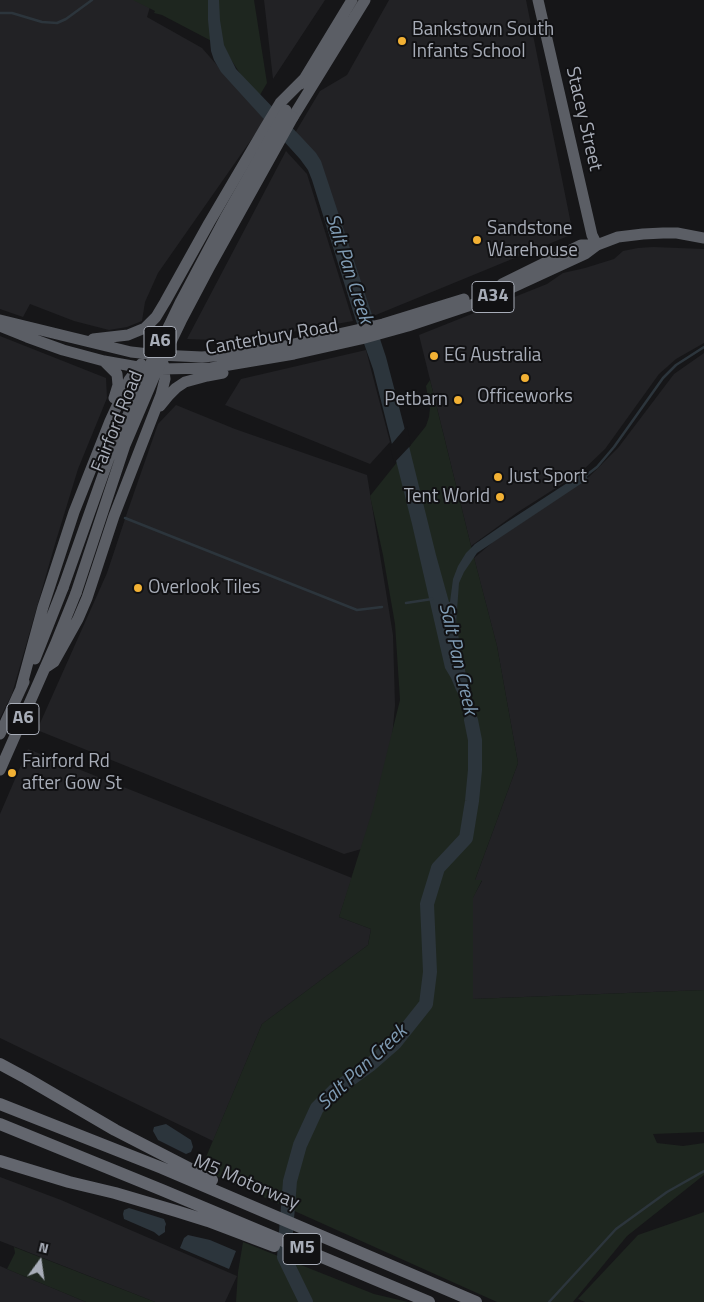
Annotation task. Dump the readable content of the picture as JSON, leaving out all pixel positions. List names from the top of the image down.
{
  "streets": {
    "highway": [
      "Stacey Street",
      "A34",
      "Canterbury Road",
      "A6",
      "Fairford Road",
      "M5 Motorway",
      "M5"
    ]
  },
  "crossings": [
    ["Stacey Street", "Canterbury Road"],
    ["Canterbury Road", "A6"],
    ["A6", "Fairford Road"],
    ["M5 Motorway", "M5"]
  ],
  "water": ["Salt Pan Creek"],
  "places": [
    "Bankstown South Infants School",
    "Sandstone Warehouse",
    "EG Australia",
    "Officeworks",
    "Petbarn",
    "Just Sport",
    "Tent World",
    "Overlook Tiles",
    "Fairford Rd after Gow St"
  ],
  "north": "top"
}
